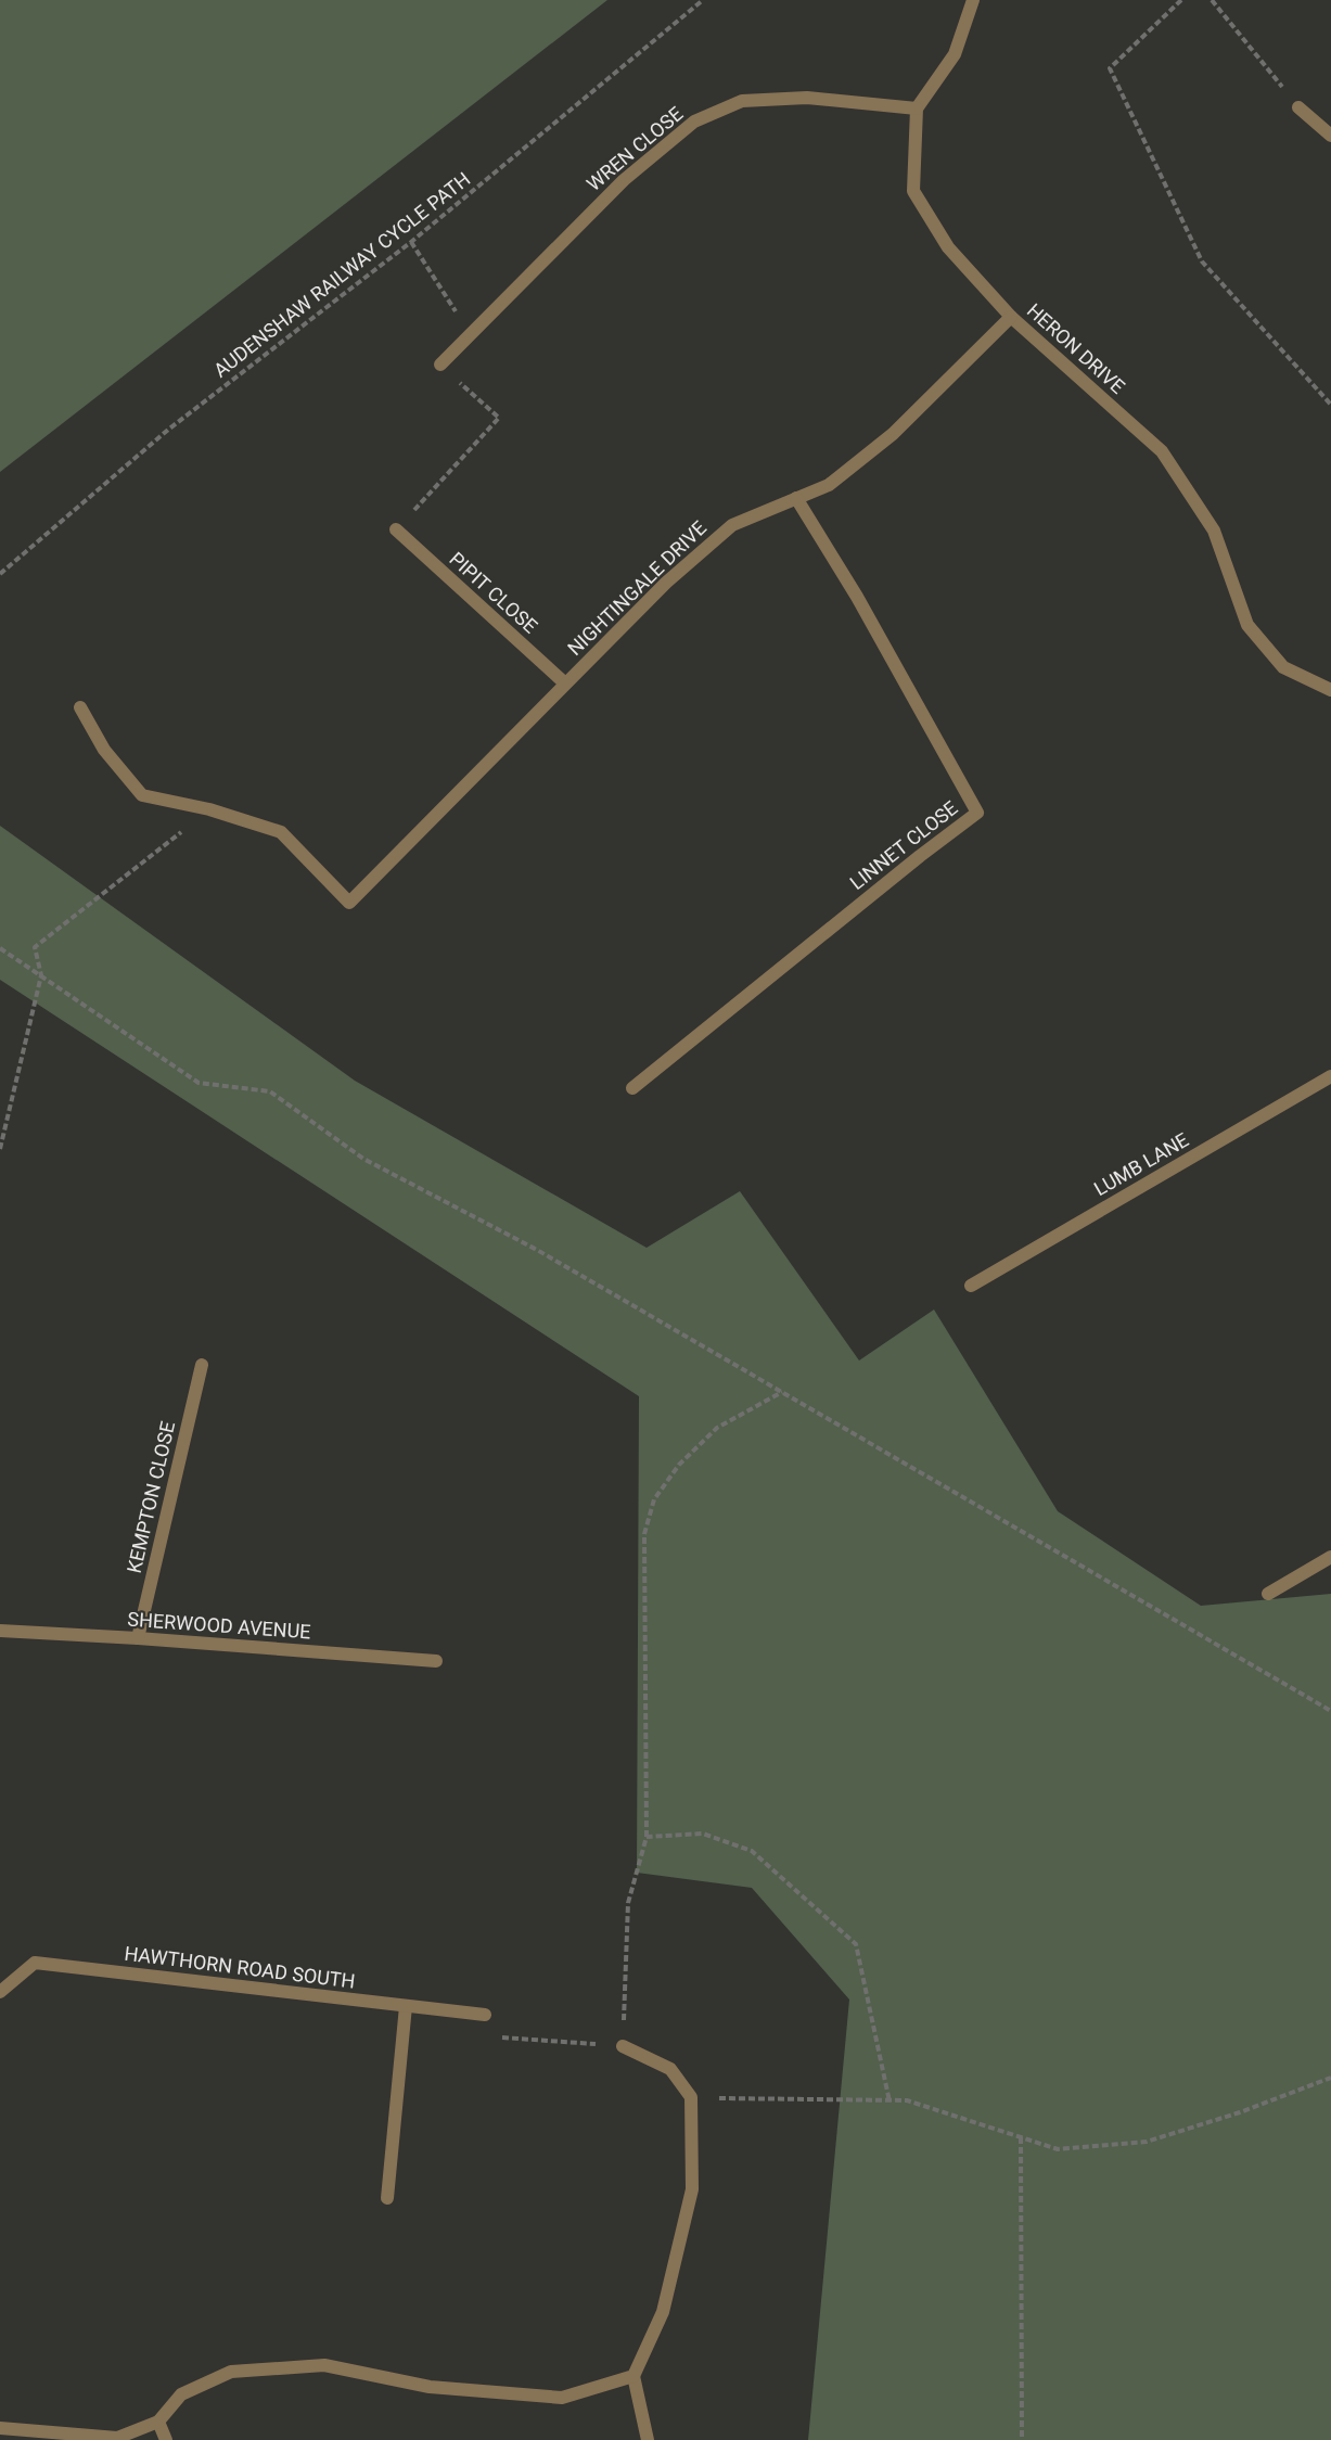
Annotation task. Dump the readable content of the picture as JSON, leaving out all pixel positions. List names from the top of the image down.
{
  "streets": {
    "street": [
      "WREN CLOSE",
      "HERON DRIVE",
      "NIGHTINGALE DRIVE",
      "PIPIT CLOSE",
      "LINNET CLOSE",
      "LUMB LANE",
      "KEMPTON CLOSE",
      "SHERWOOD AVENUE",
      "HAWTHORN ROAD SOUTH"
    ],
    "path": ["AUDENSHAW RAILWAY CYCLE PATH"]
  },
  "crossings": [
    ["WREN CLOSE", "HERON DRIVE"],
    ["HERON DRIVE", "NIGHTINGALE DRIVE"],
    ["NIGHTINGALE DRIVE", "PIPIT CLOSE"],
    ["NIGHTINGALE DRIVE", "LINNET CLOSE"],
    ["KEMPTON CLOSE", "SHERWOOD AVENUE"]
  ]
}
